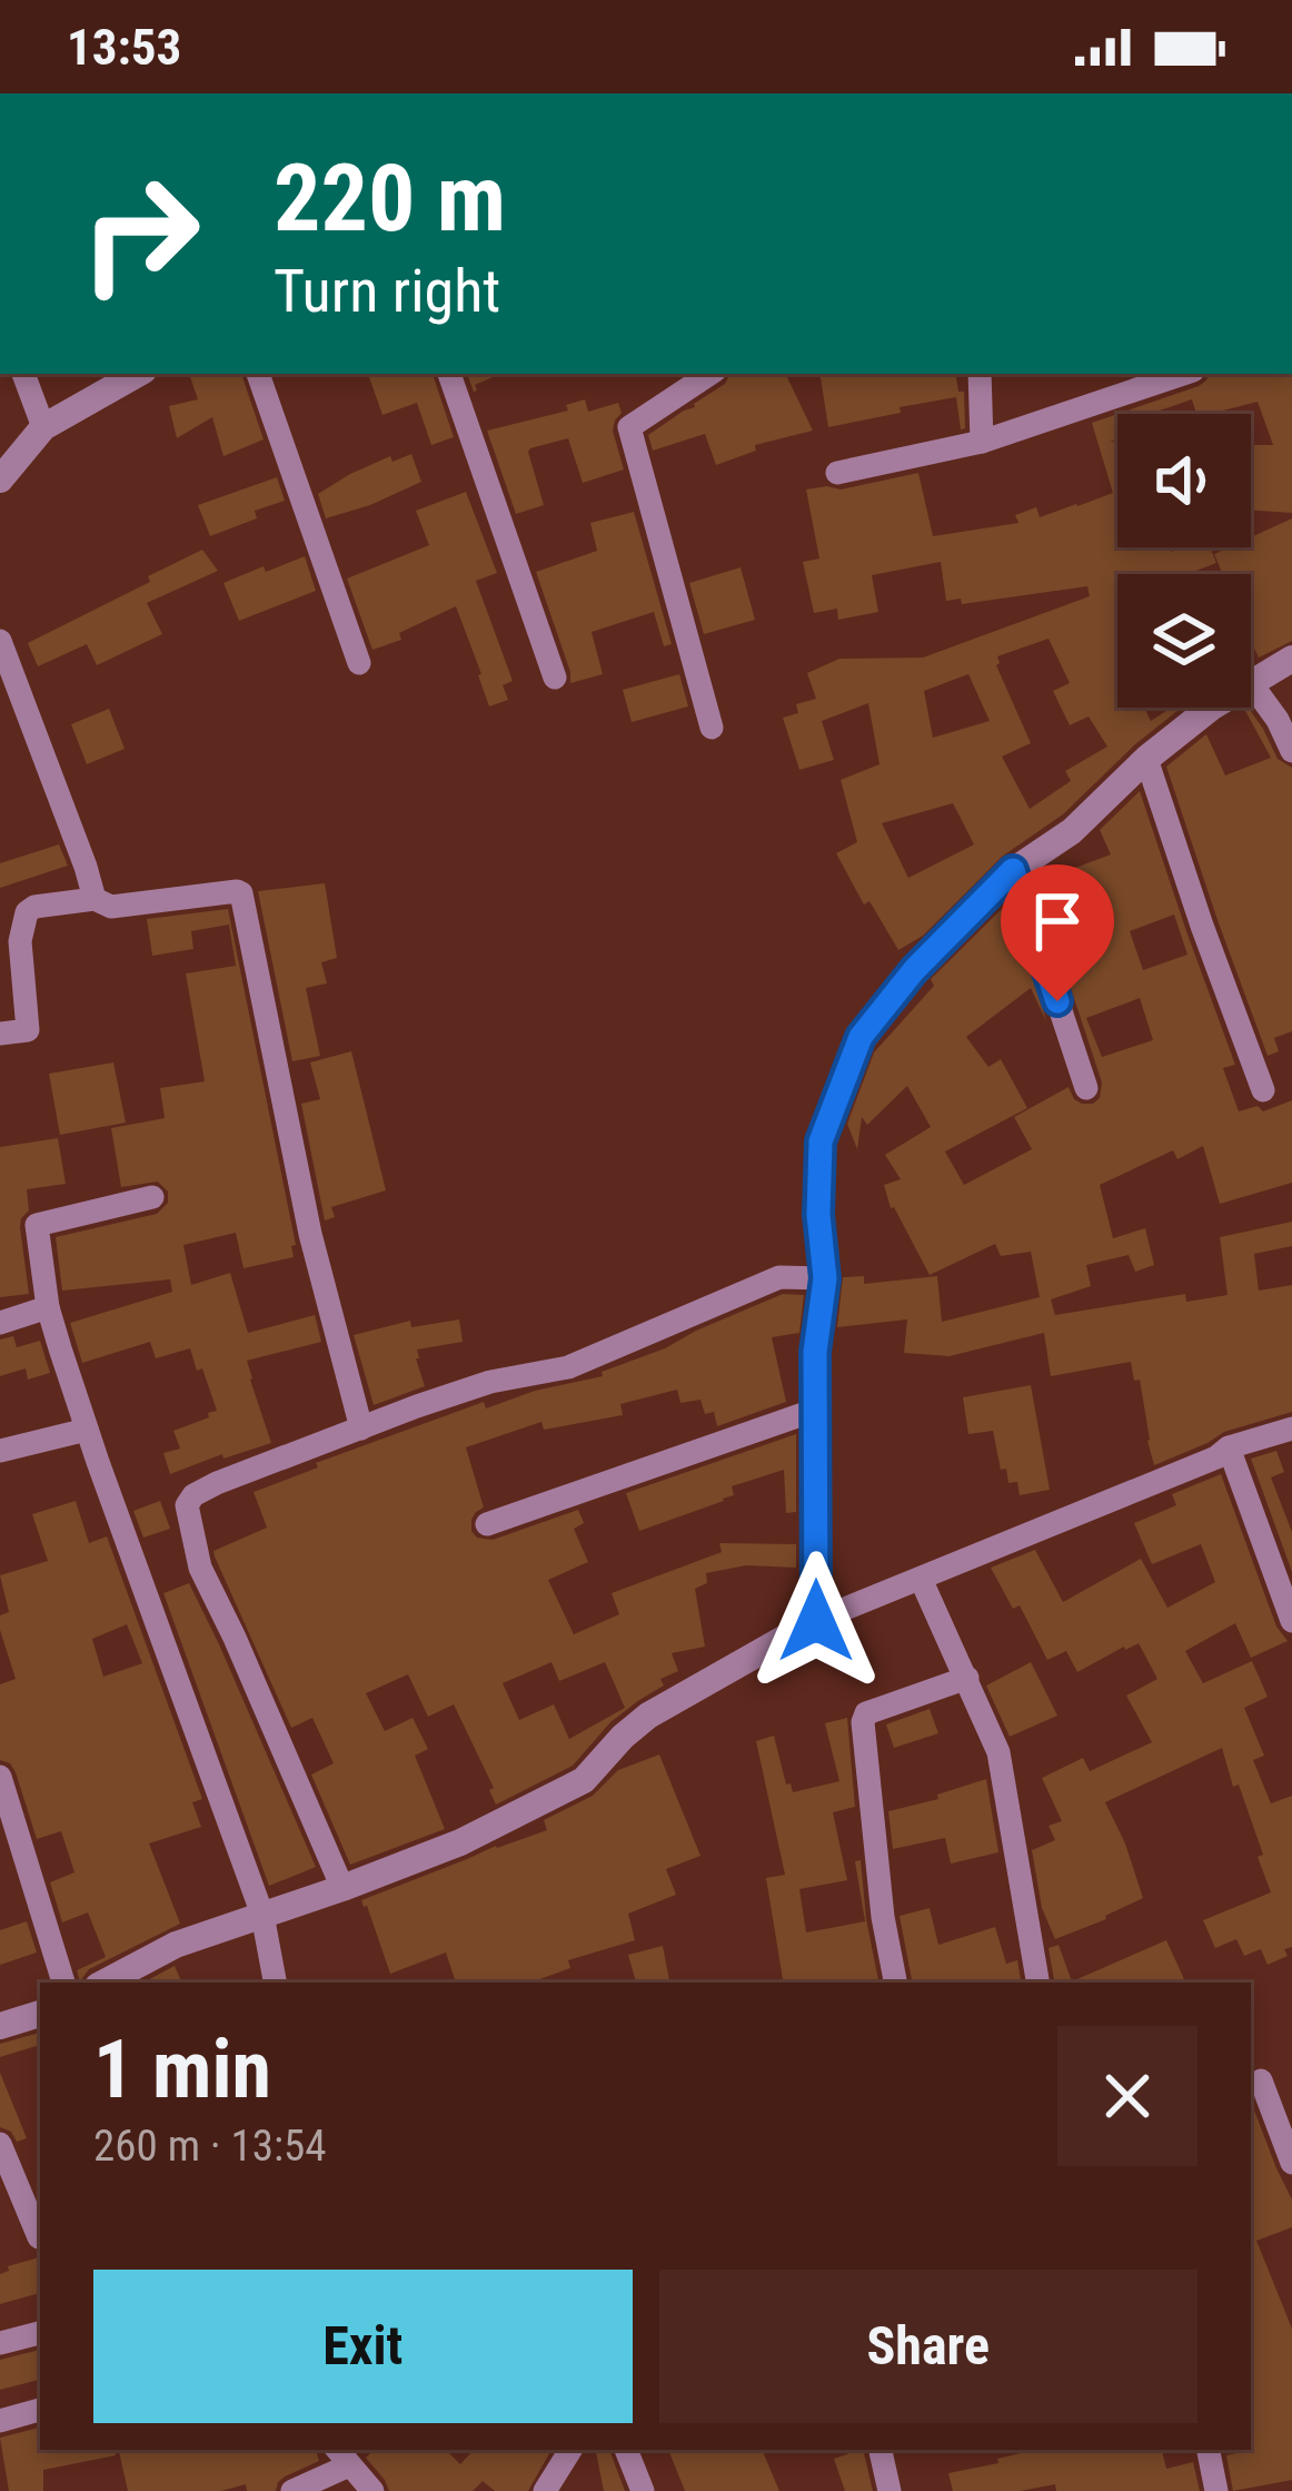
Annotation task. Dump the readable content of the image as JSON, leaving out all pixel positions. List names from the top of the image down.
{
  "page": {
    "status": "13:53",
    "turn": ["220 m", "Turn right"],
    "heading": ["1 min", "260 m · 13:54"],
    "buttons": ["Exit", "Share"]
  }
}
